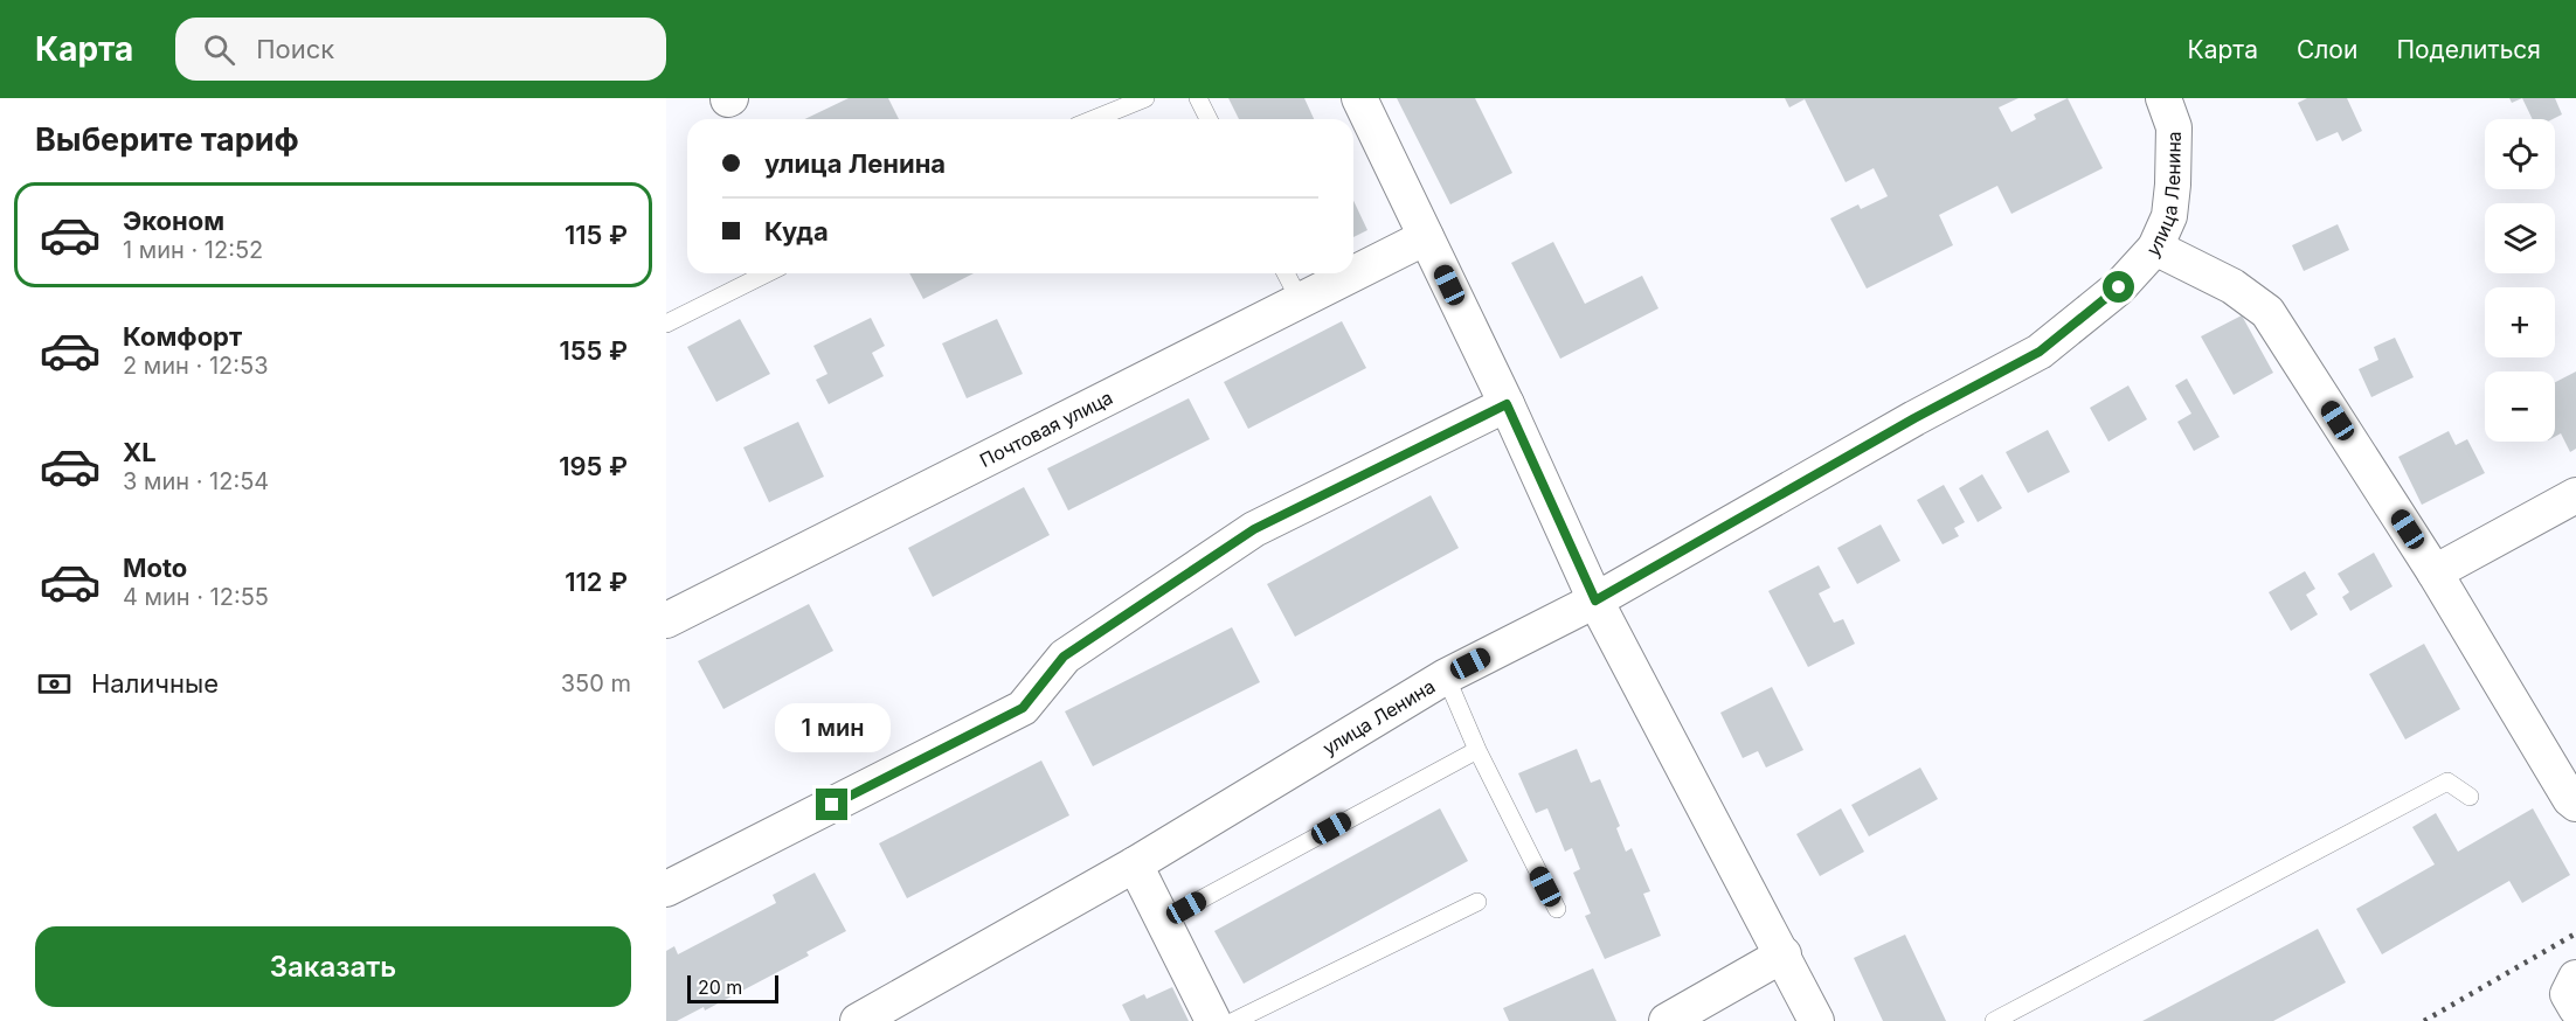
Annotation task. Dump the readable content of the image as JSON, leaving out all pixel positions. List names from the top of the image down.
{
  "streets": {
    "street": ["улица Ленина", "Почтовая улица"]
  },
  "scale_bar": "20 m",
  "page": {
    "header": "Карта",
    "search": "Поиск",
    "nav": ["Карта", "Слои", "Поделиться"],
    "heading": "Выберите тариф",
    "map_buttons": ["+", "−"],
    "banner": ["улица Ленина", "Куда"],
    "list": [
      {
        "name": "Эконом",
        "note": "1 мин · 12:52",
        "value": "115 ₽"
      },
      {
        "name": "Комфорт",
        "note": "2 мин · 12:53",
        "value": "155 ₽"
      },
      {
        "name": "XL",
        "note": "3 мин · 12:54",
        "value": "195 ₽"
      },
      {
        "name": "Moto",
        "note": "4 мин · 12:55",
        "value": "112 ₽"
      }
    ],
    "pay": ["Наличные", "350 m"],
    "bubble": "1 мин",
    "buttons": "Заказать",
    "scale": "20 m"
  }
}
